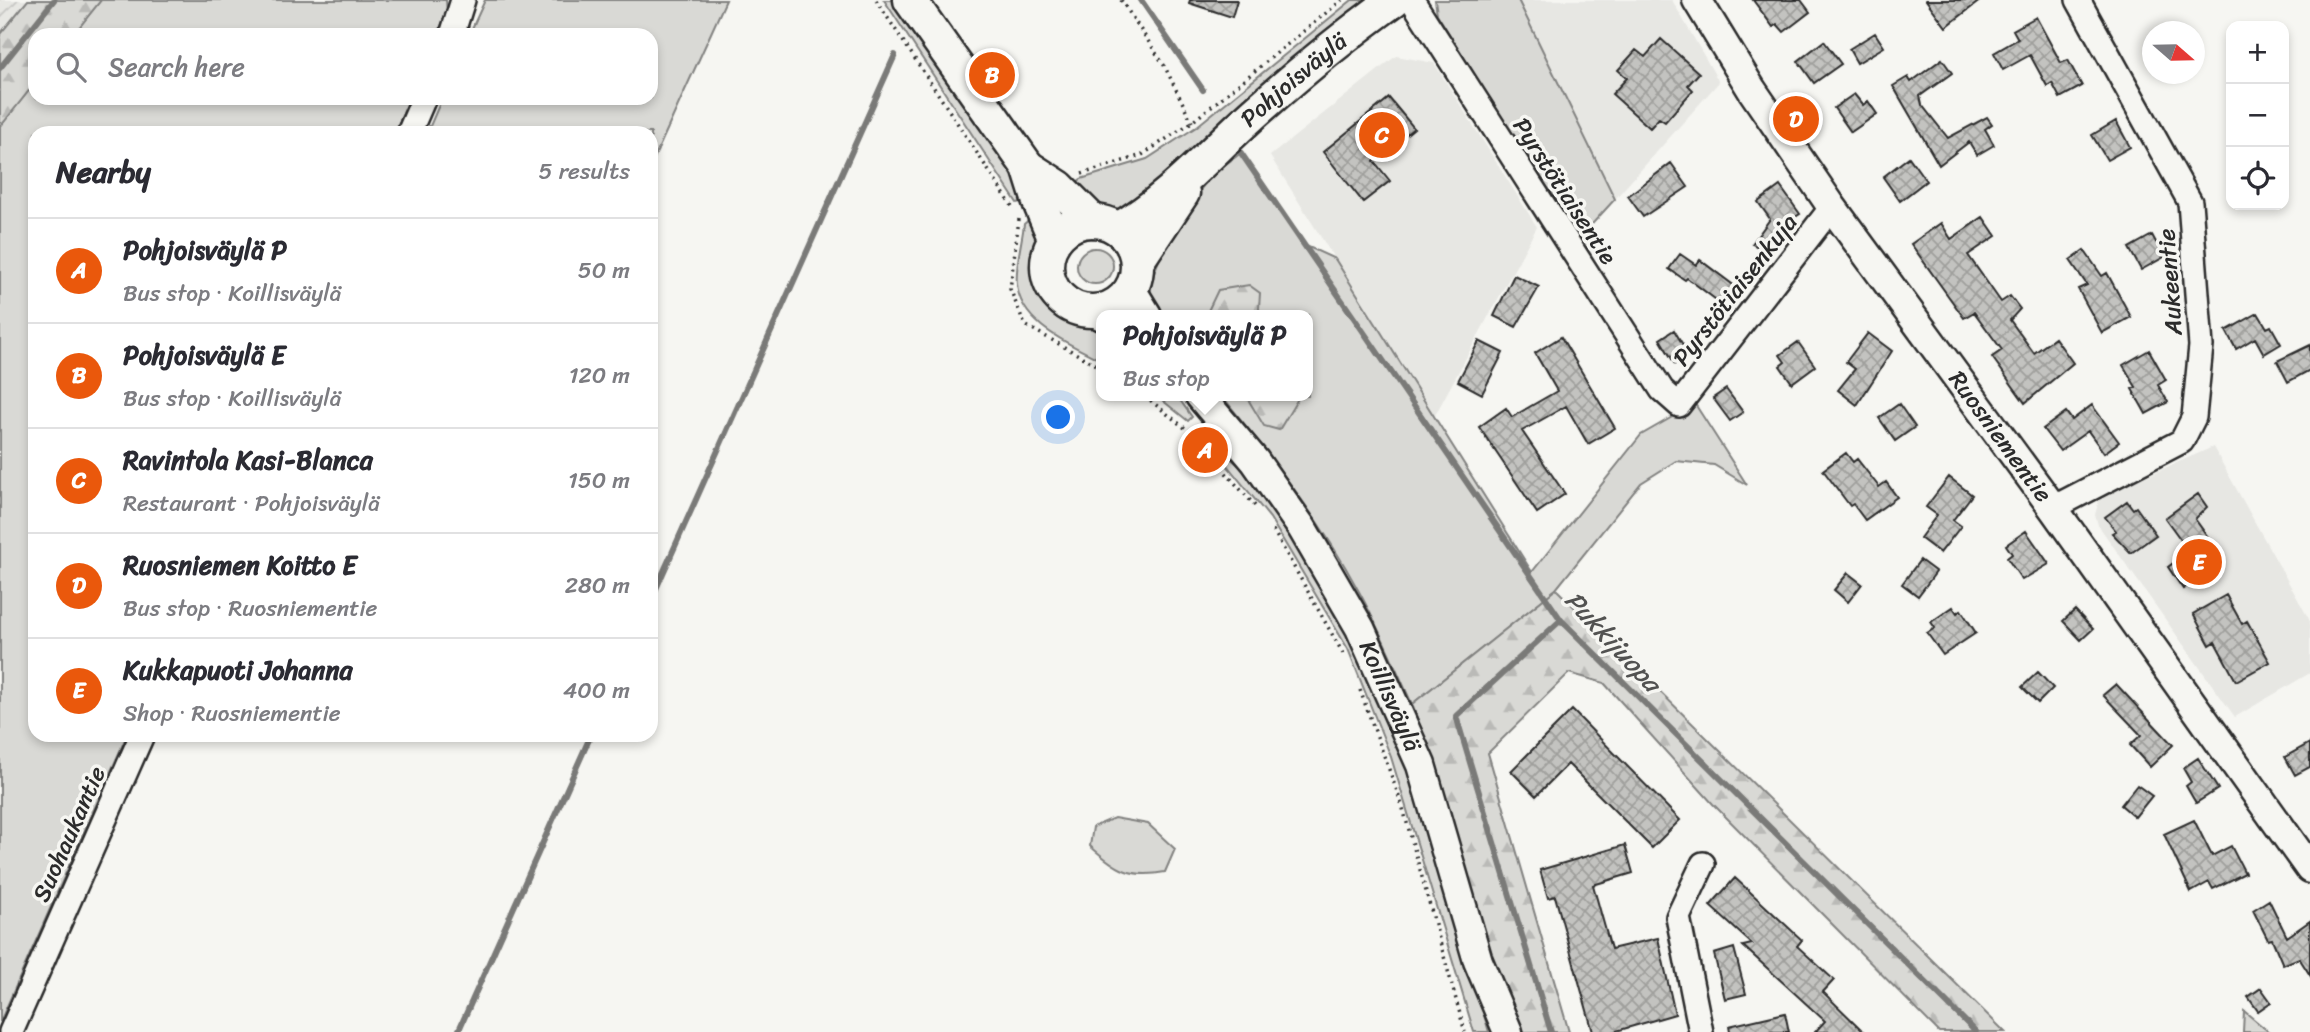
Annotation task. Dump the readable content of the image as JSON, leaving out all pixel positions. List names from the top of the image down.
{
  "streets": {
    "main road": ["Pohjoisväylä"],
    "street": [
      "Pyrstötiaisentie",
      "Aukeentie",
      "Pyrstötiaisenkuja",
      "Ruosniementie",
      "Koillisväylä",
      "Suohaukantie"
    ]
  },
  "crossings": [
    ["Pyrstötiaisentie", "Pyrstötiaisenkuja"],
    ["Aukeentie", "Ruosniementie"],
    ["Pyrstötiaisenkuja", "Ruosniementie"]
  ],
  "water": ["Pukkijuopa"],
  "north": "right",
  "page": {
    "map_buttons": ["+", "−"],
    "search": "Search here",
    "pins": [
      "B",
      "D",
      "C",
      "A",
      "E"
    ],
    "heading": ["Nearby", "5 results"],
    "list": [
      {
        "mark": "A",
        "name": "Pohjoisväylä P",
        "note": "Bus stop · Koillisväylä",
        "value": "50 m"
      },
      {
        "mark": "B",
        "name": "Pohjoisväylä E",
        "note": "Bus stop · Koillisväylä",
        "value": "120 m"
      },
      {
        "mark": "C",
        "name": "Ravintola Kasi-Blanca",
        "note": "Restaurant · Pohjoisväylä",
        "value": "150 m"
      },
      {
        "mark": "D",
        "name": "Ruosniemen Koitto E",
        "note": "Bus stop · Ruosniementie",
        "value": "280 m"
      },
      {
        "mark": "E",
        "name": "Kukkapuoti Johanna",
        "note": "Shop · Ruosniementie",
        "value": "400 m"
      }
    ],
    "popup": ["Pohjoisväylä P", "Bus stop"]
  }
}
